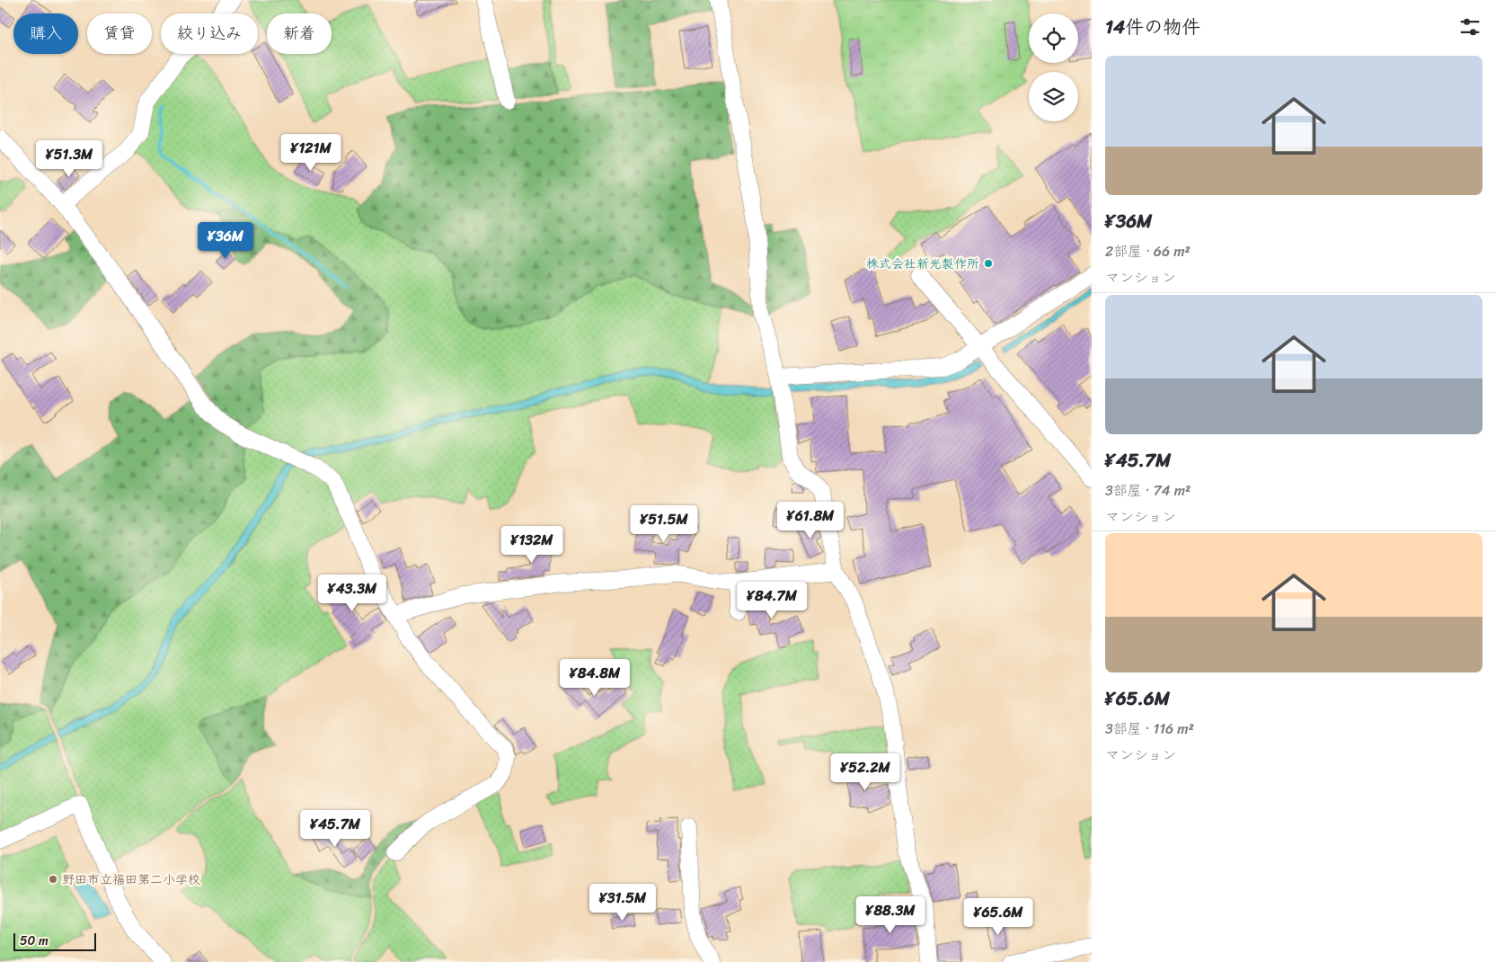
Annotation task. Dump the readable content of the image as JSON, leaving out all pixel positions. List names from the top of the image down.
{
  "places": ["株式会社新光製作所", "野田市立福田第二小学校"],
  "scale_bar": "50 m",
  "page": {
    "heading": "14件の物件",
    "chip": [
      "購入",
      "賃貸",
      "絞り込み",
      "新着"
    ],
    "list": [
      {
        "name": "¥36M",
        "note": "2部屋 · 66 m² · マンション"
      },
      {
        "name": "¥45.7M",
        "note": "3部屋 · 74 m² · マンション"
      },
      {
        "name": "¥65.6M",
        "note": "3部屋 · 116 m² · マンション"
      }
    ],
    "price": [
      "¥121M",
      "¥51.3M",
      "¥36M",
      "¥61.8M",
      "¥51.5M",
      "¥132M",
      "¥43.3M",
      "¥84.7M",
      "¥84.8M",
      "¥52.2M",
      "¥45.7M",
      "¥31.5M",
      "¥88.3M",
      "¥65.6M"
    ],
    "scale": "50 m"
  }
}
